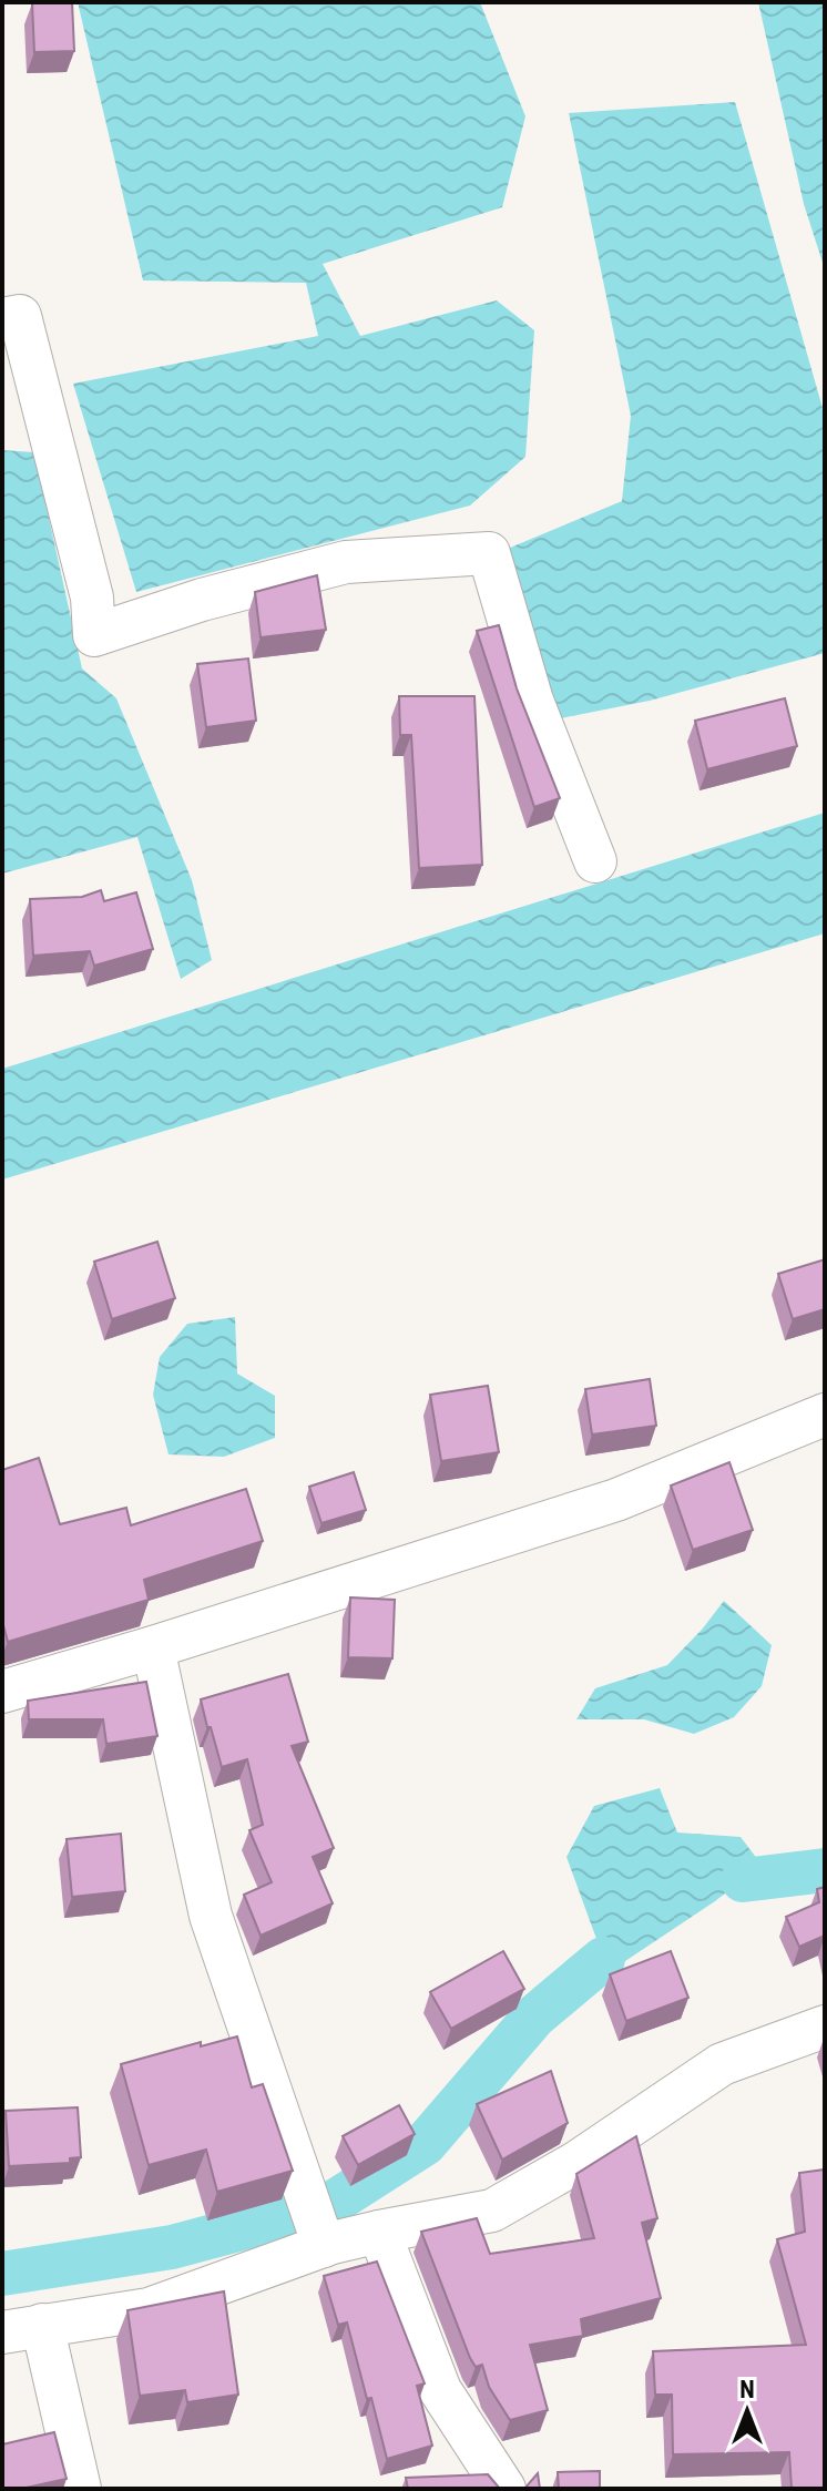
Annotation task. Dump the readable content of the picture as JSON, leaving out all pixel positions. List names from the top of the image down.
{
  "north": "top"
}
